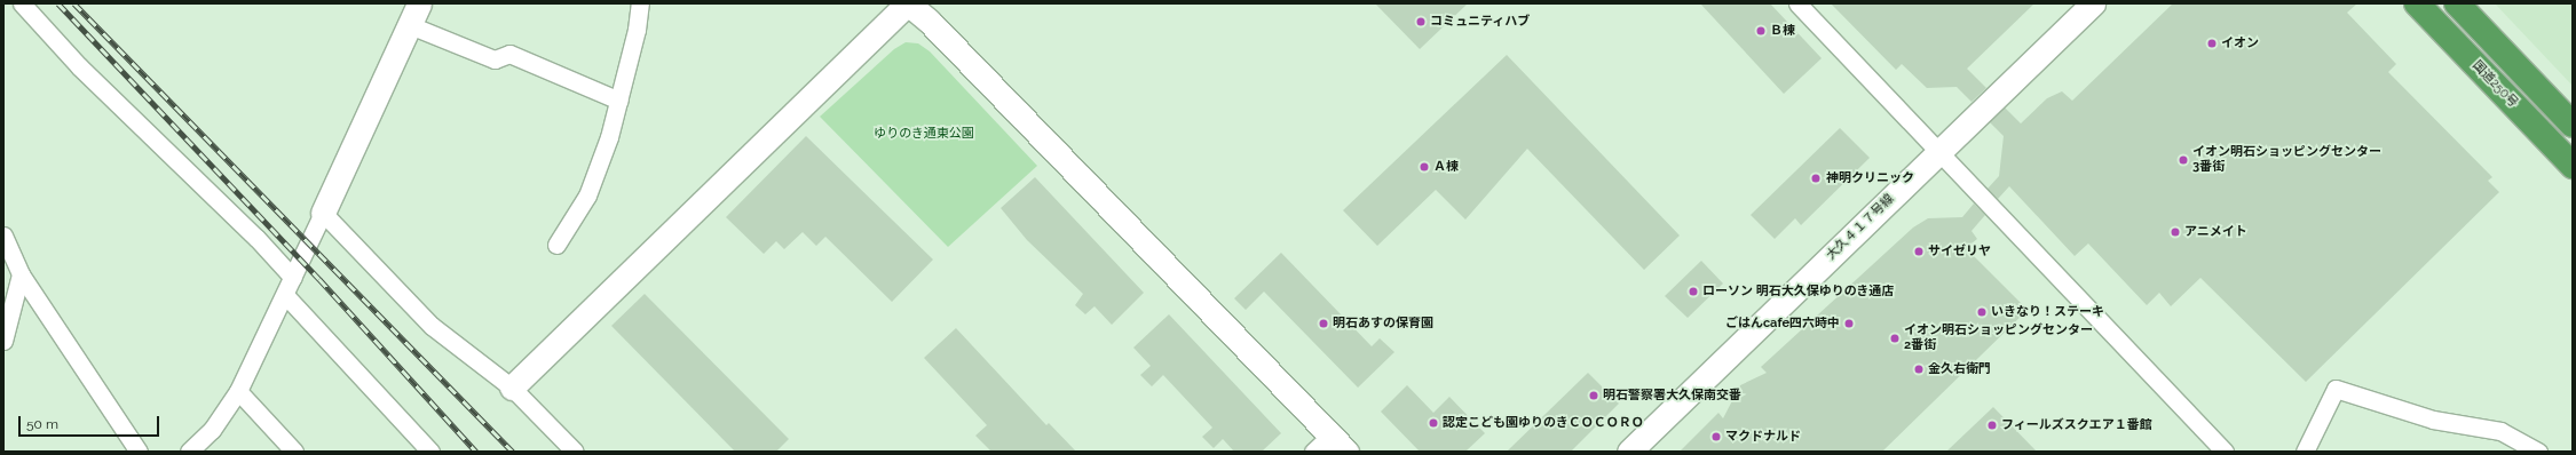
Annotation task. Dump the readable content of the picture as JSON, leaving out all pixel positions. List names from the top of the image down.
{
  "streets": {
    "highway": ["国道250号"],
    "street": ["大久４１７号線"]
  },
  "parks": ["ゆりのき通東公園"],
  "places": [
    "コミュニティハブ",
    "Ｂ棟",
    "イオン",
    "イオン明石ショッピングセンター 3番街",
    "Ａ棟",
    "神明クリニック",
    "アニメイト",
    "サイゼリヤ",
    "ローソン 明石大久保ゆりのき通店",
    "いきなり！ステーキ",
    "明石あすの保育園",
    "ごはんcafe四六時中",
    "イオン明石ショッピングセンター 2番街",
    "金久右衛門",
    "明石警察署大久保南交番",
    "認定こども園ゆりのきＣＯＣＯＲＯ",
    "フィールズスクエア１番館",
    "マクドナルド"
  ],
  "scale_bar": "50 m"
}
